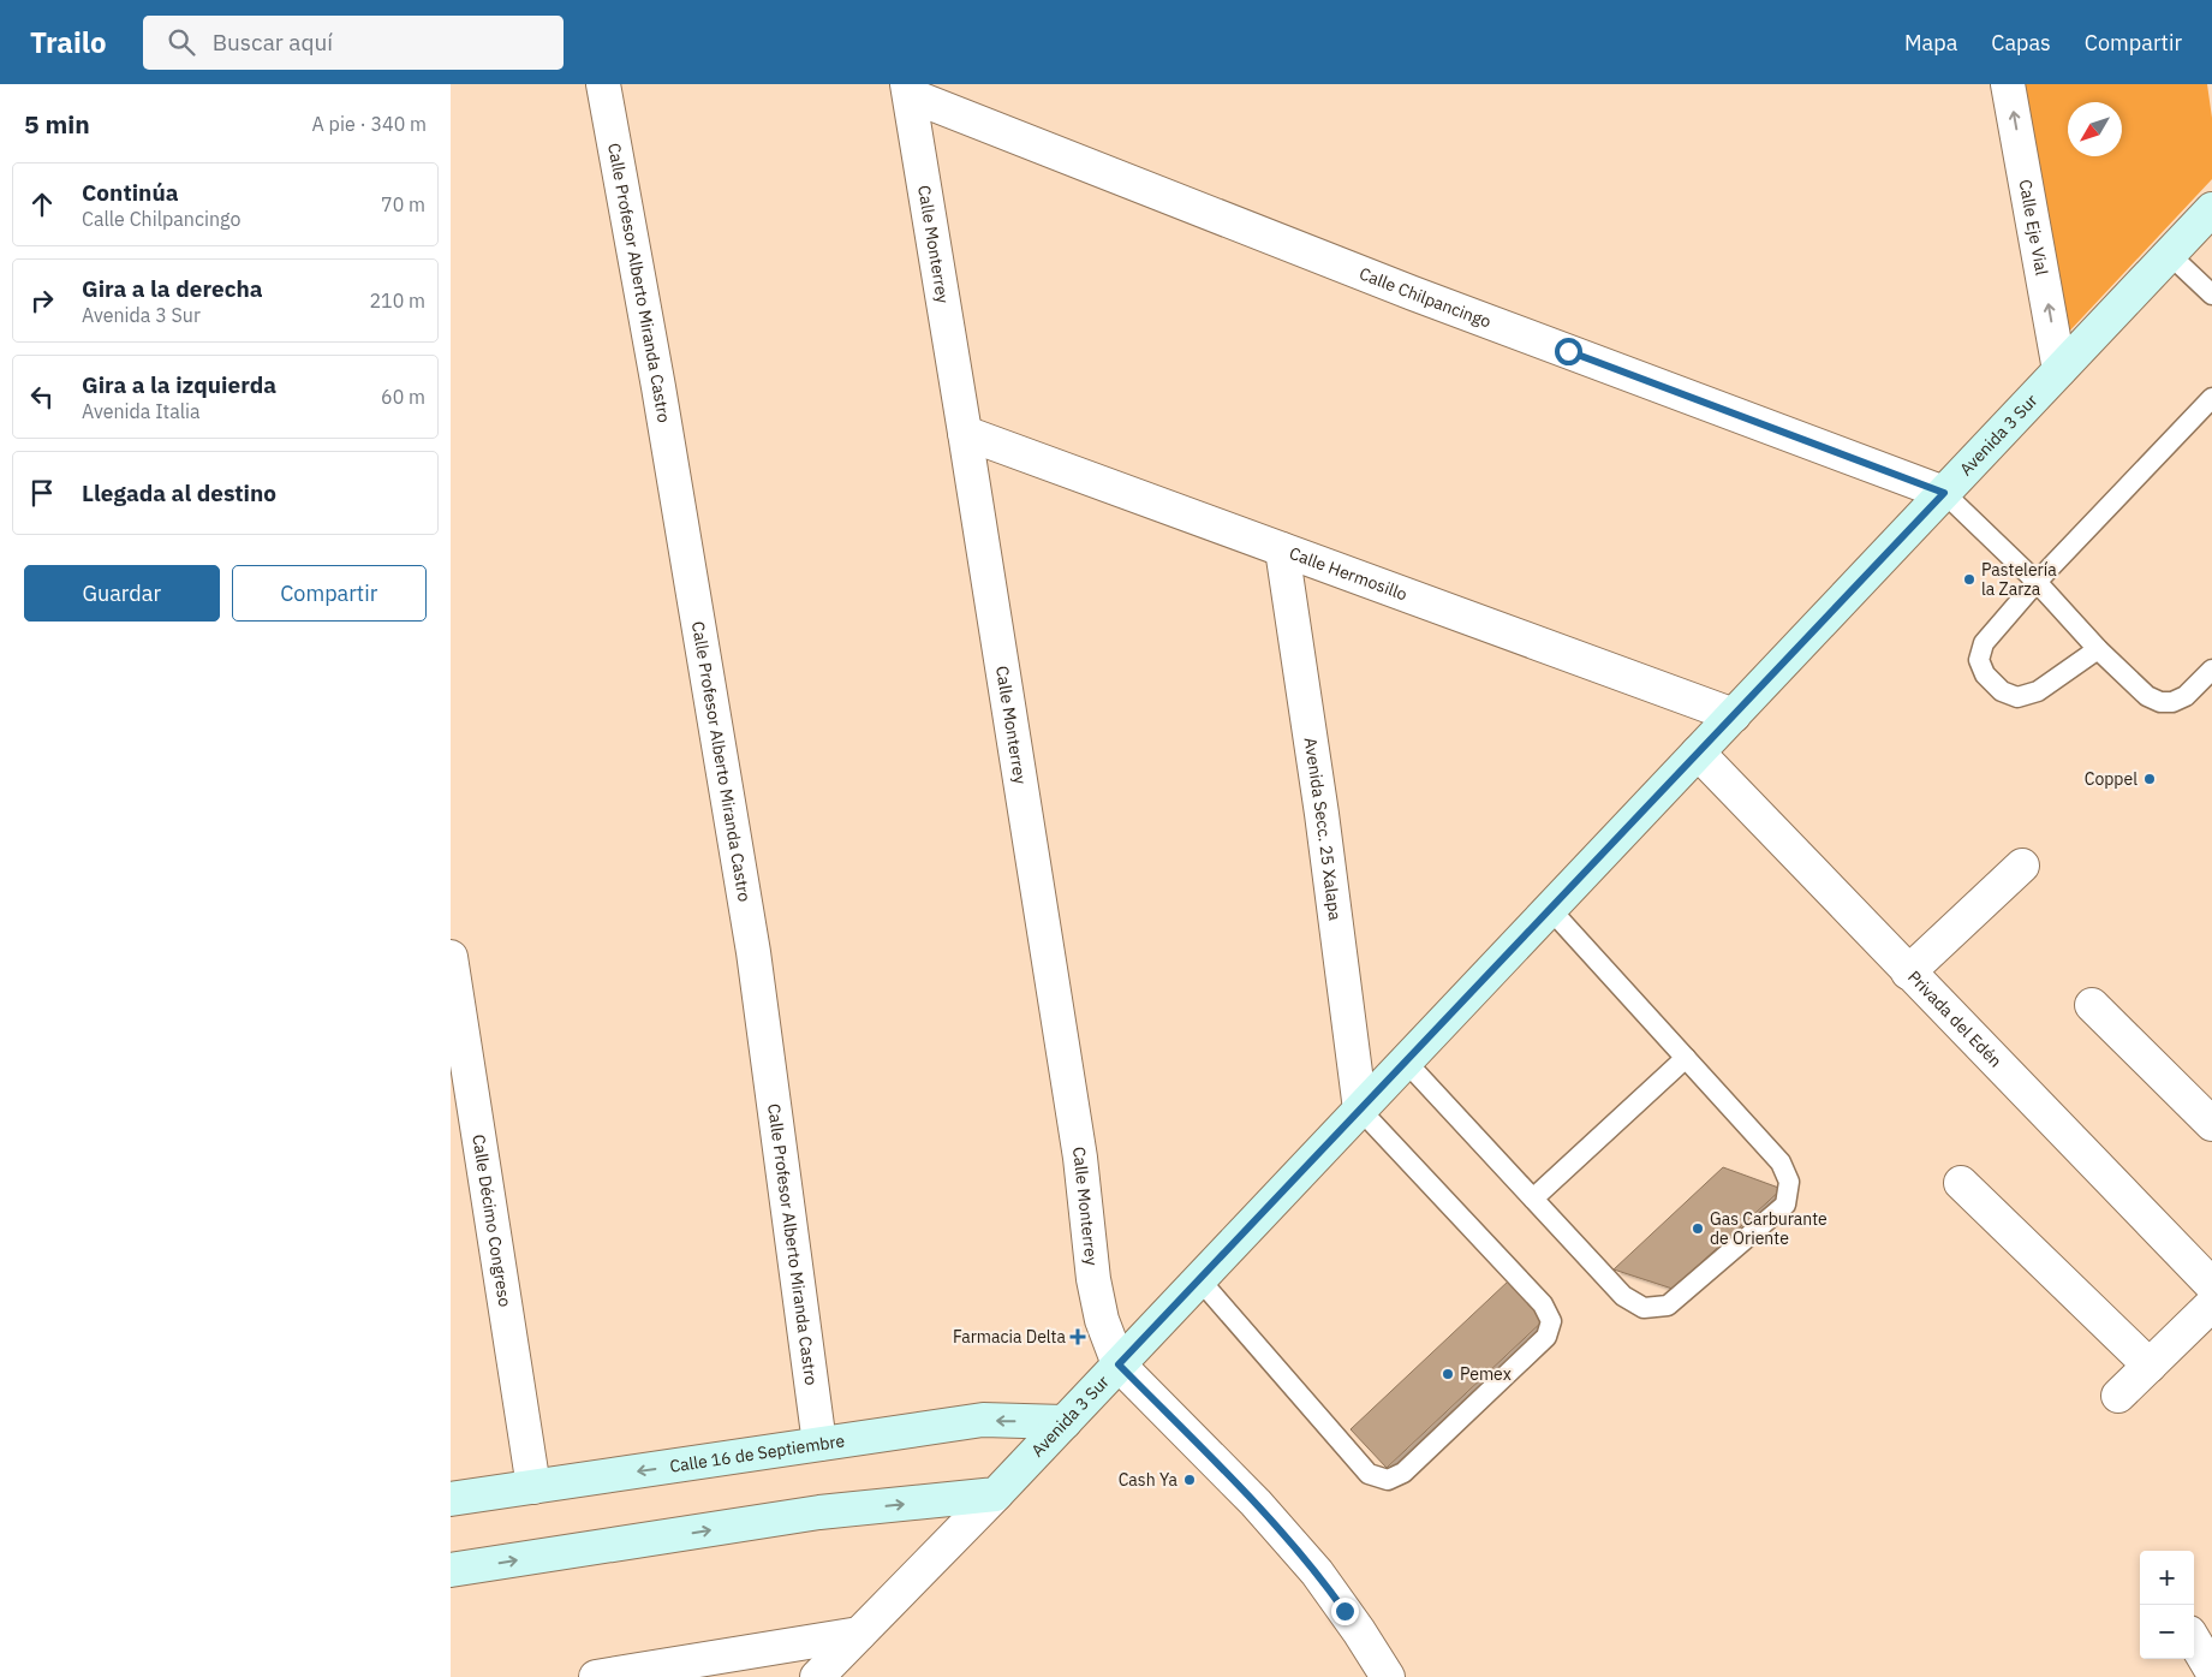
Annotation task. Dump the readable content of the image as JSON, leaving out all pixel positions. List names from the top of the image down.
{
  "streets": {
    "main road": ["Avenida 3 Sur", "Calle 16 de Septiembre"],
    "street": [
      "Calle Eje Vial",
      "Calle Monterrey",
      "Calle Profesor Alberto Miranda Castro",
      "Calle Chilpancingo",
      "Calle Hermosillo",
      "Avenida Secc. 25 Xalapa",
      "Privada del Edén",
      "Calle Décimo Congreso"
    ]
  },
  "crossings": [
    ["Calle Eje Vial", "Avenida 3 Sur"],
    ["Calle Monterrey", "Calle Chilpancingo"],
    ["Calle Monterrey", "Avenida 3 Sur"],
    ["Calle Monterrey", "Calle Hermosillo"],
    ["Calle Profesor Alberto Miranda Castro", "Calle 16 de Septiembre"],
    ["Calle Chilpancingo", "Avenida 3 Sur"],
    ["Avenida 3 Sur", "Calle Hermosillo"],
    ["Avenida 3 Sur", "Avenida Secc. 25 Xalapa"],
    ["Avenida 3 Sur", "Privada del Edén"],
    ["Avenida 3 Sur", "Calle 16 de Septiembre"],
    ["Calle Hermosillo", "Avenida Secc. 25 Xalapa"],
    ["Calle Décimo Congreso", "Calle 16 de Septiembre"]
  ],
  "one_way": ["Calle Eje Vial"],
  "places": {
    "other": [
      "Pastelería la Zarza",
      "Coppel",
      "Gas Carburante de Oriente",
      "Pemex",
      "Cash Ya"
    ],
    "health": ["Farmacia Delta"]
  },
  "north": "bottom left",
  "page": {
    "header": "Trailo",
    "search": "Buscar aquí",
    "nav": ["Mapa", "Capas", "Compartir"],
    "heading": ["5 min", "A pie · 340 m"],
    "list": [
      ["Continúa", "Calle Chilpancingo", "70 m"],
      ["Gira a la derecha", "Avenida 3 Sur", "210 m"],
      ["Gira a la izquierda", "Avenida Italia", "60 m"],
      "Llegada al destino"
    ],
    "buttons": ["Guardar", "Compartir"],
    "map_buttons": ["+", "−"]
  }
}
